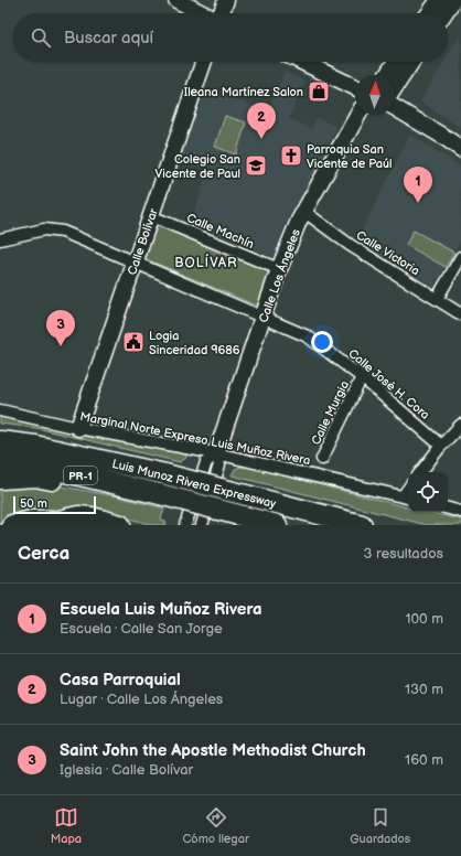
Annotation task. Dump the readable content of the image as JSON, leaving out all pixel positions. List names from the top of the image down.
{
  "streets": {
    "highway": ["PR-1", "Luis Munoz Rivera Expressway"],
    "street": [
      "Calle Machín",
      "Calle Bolívar",
      "Calle Victoria",
      "Calle Los Ángeles",
      "Calle José H. Cora",
      "Calle Murgia",
      "Marginal Norte Expreso Luis Muñoz Rivera"
    ]
  },
  "crossings": [
    ["Calle Machín", "Calle Bolívar"],
    ["Calle Machín", "Calle Los Ángeles"],
    ["Calle Bolívar", "Calle José H. Cora"],
    ["Calle Bolívar", "Marginal Norte Expreso Luis Muñoz Rivera"],
    ["Calle Victoria", "Calle Los Ángeles"],
    ["Calle Los Ángeles", "Calle José H. Cora"],
    ["Calle Los Ángeles", "Marginal Norte Expreso Luis Muñoz Rivera"],
    ["Calle José H. Cora", "Calle Murgia"]
  ],
  "districts": ["BOLÍVAR"],
  "places": {
    "shop": ["Ileana Martínez Salon"],
    "church": ["Parroquia San Vicente de Paúl"],
    "school or university": ["Colegio San Vicente de Paul"],
    "public building": ["Logia Sinceridad 9686"]
  },
  "scale_bar": "50 m",
  "north": "top",
  "page": {
    "search": "Buscar aquí",
    "pins": ["2", "1", "3"],
    "scale": "50 m",
    "heading": ["Cerca", "3 resultados"],
    "list": [
      {
        "mark": "1",
        "name": "Escuela Luis Muñoz Rivera",
        "note": "Escuela · Calle San Jorge",
        "value": "100 m"
      },
      {
        "mark": "2",
        "name": "Casa Parroquial",
        "note": "Lugar · Calle Los Ángeles",
        "value": "130 m"
      },
      {
        "mark": "3",
        "name": "Saint John the Apostle Methodist Church",
        "note": "Iglesia · Calle Bolívar",
        "value": "160 m"
      }
    ],
    "nav": ["Mapa", "Cómo llegar", "Guardados"]
  }
}
